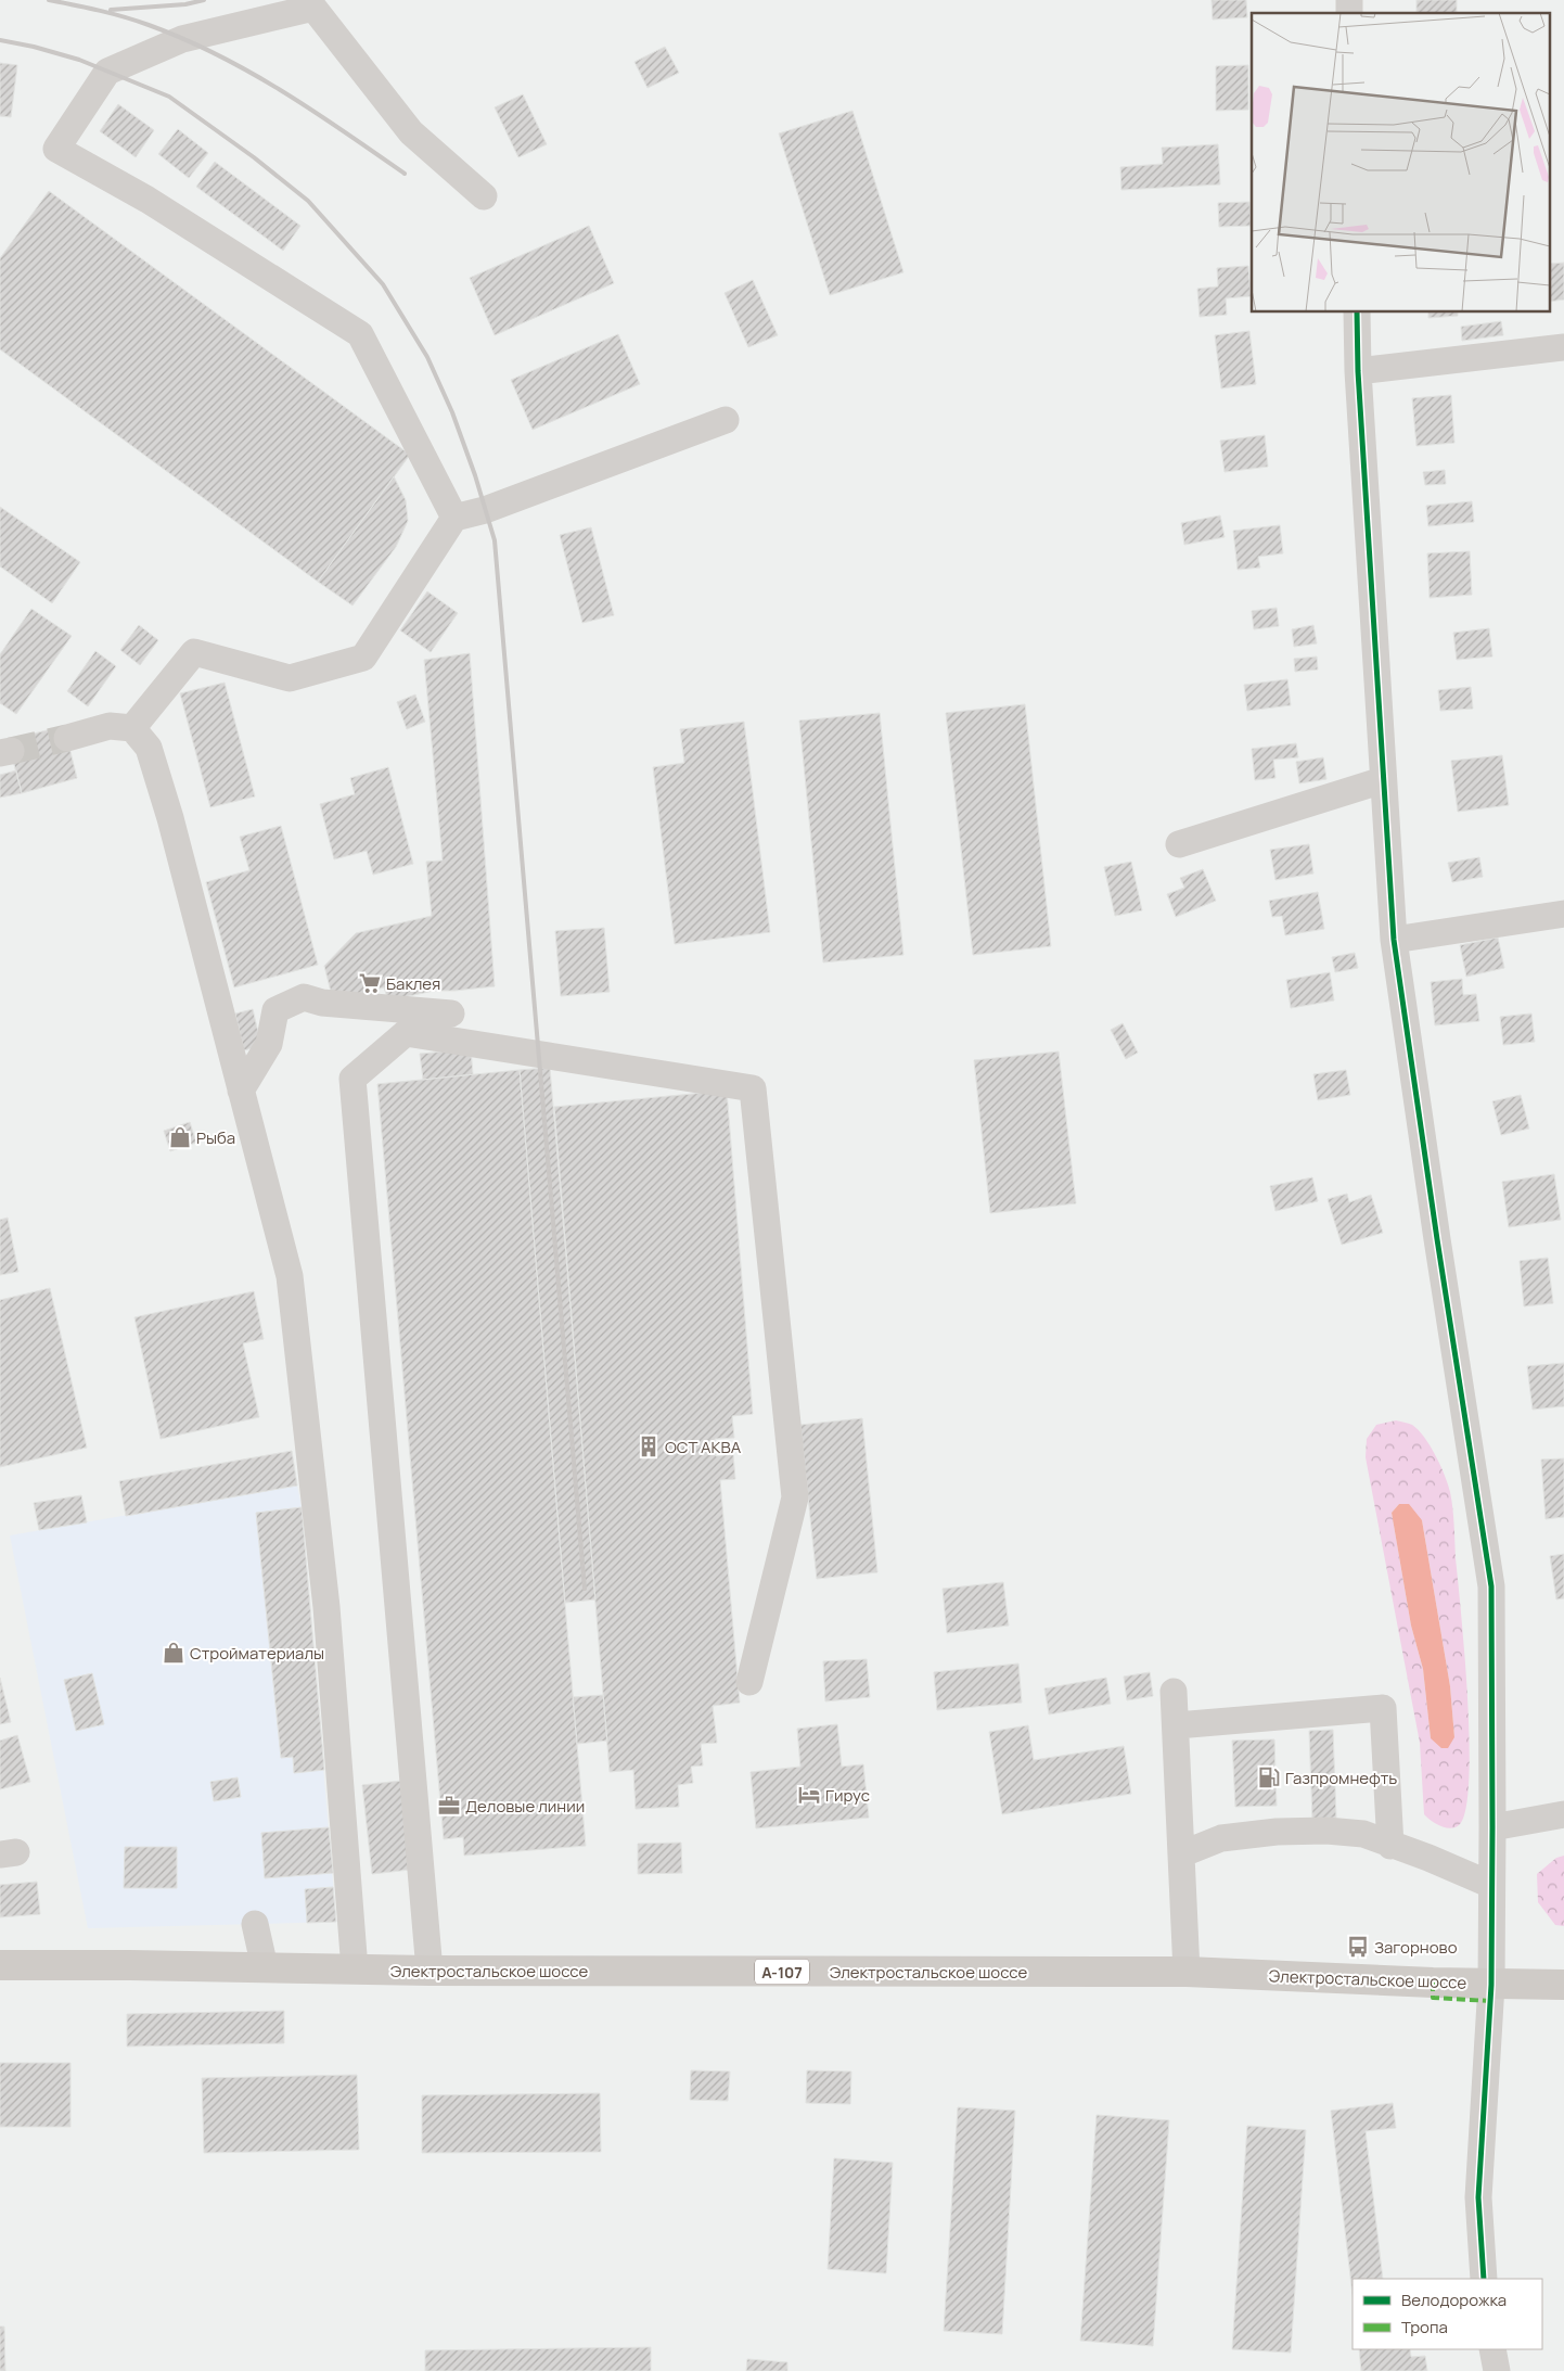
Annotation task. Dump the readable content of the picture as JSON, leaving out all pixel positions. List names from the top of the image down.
{
  "streets": {
    "main road": ["Электростальское шоссе", "А-107"]
  },
  "places": {
    "supermarket": ["Баклея"],
    "shop": ["Рыба", "Стройматериалы"],
    "building": ["ОСТ АКВА"],
    "fuel station": ["Газпромнефть"],
    "hotel": ["Гирус"],
    "office": ["Деловые линии"],
    "bus stop": ["Загорново"]
  },
  "legend": ["Велодорожка", "Тропа"]
}
